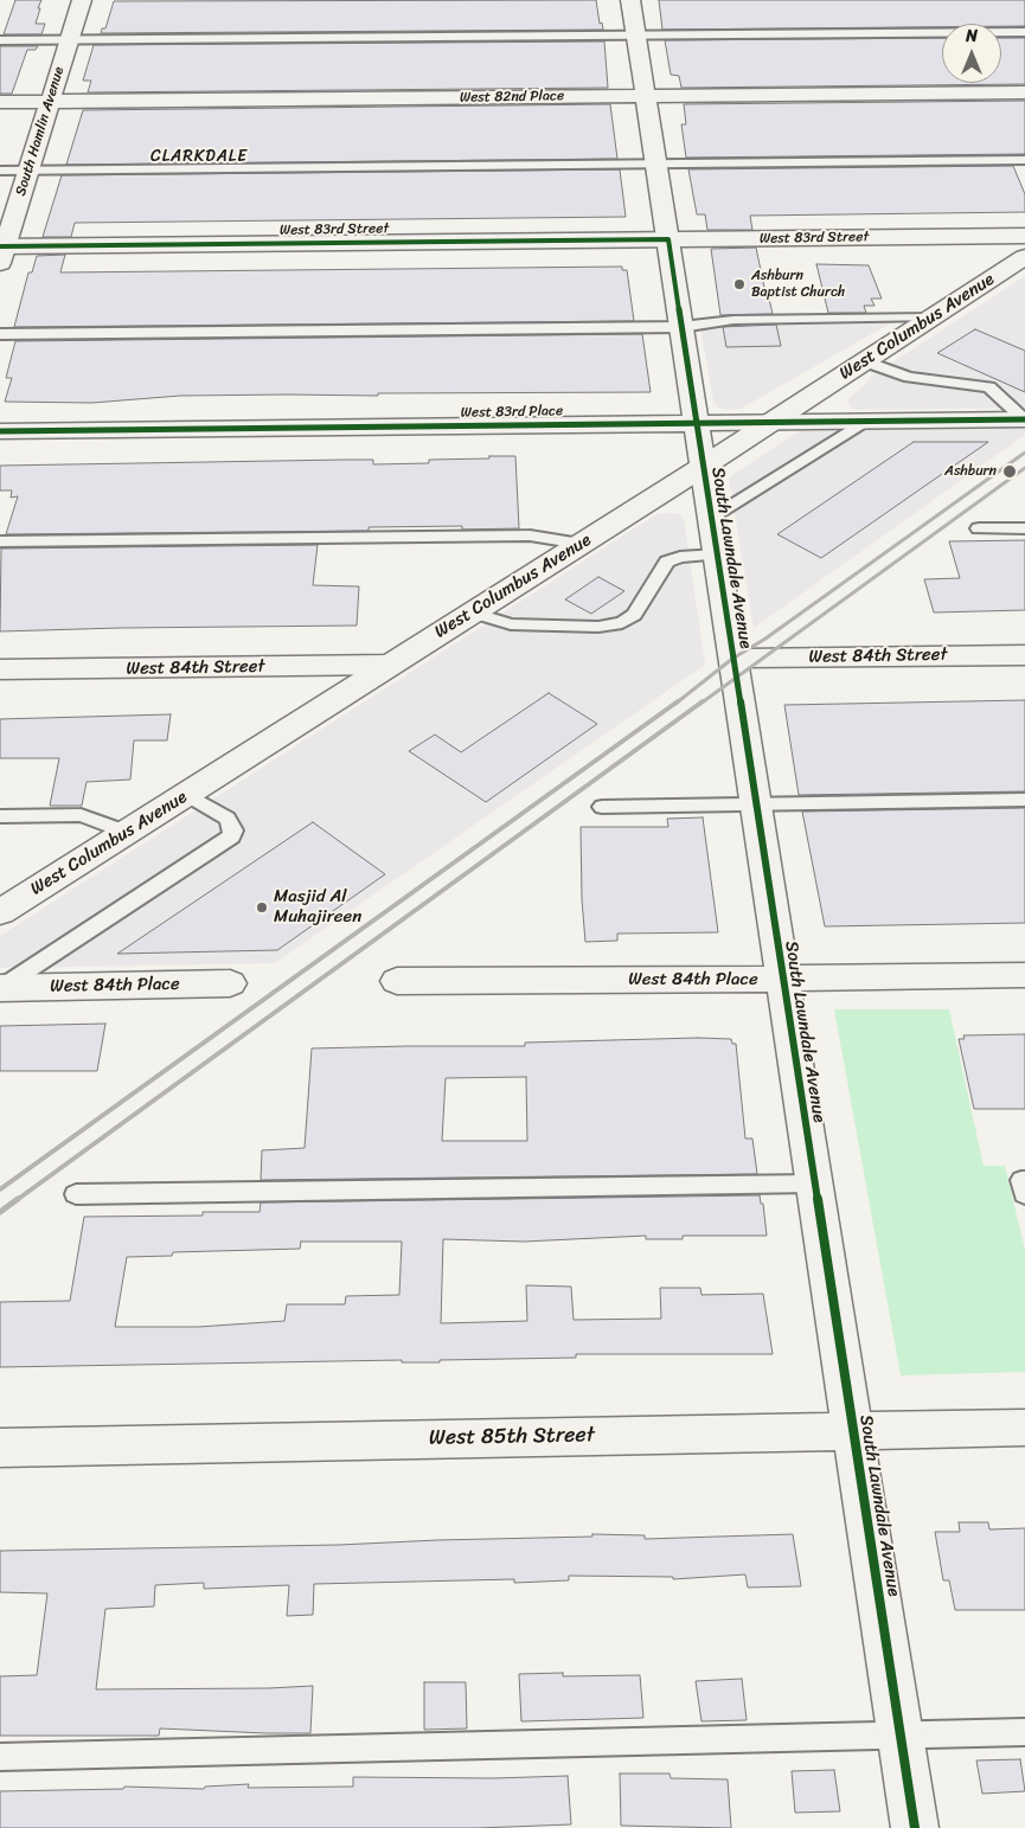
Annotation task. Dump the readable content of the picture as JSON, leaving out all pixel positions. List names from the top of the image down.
{
  "streets": {
    "street": [
      "West 82nd Place",
      "South Hamlin Avenue",
      "West 83rd Street",
      "West Columbus Avenue",
      "West 83rd Place",
      "South Lawndale Avenue",
      "West 84th Street",
      "West 84th Place",
      "West 85th Street"
    ]
  },
  "crossings": [
    ["West 82nd Place", "South Hamlin Avenue"],
    ["West 82nd Place", "South Lawndale Avenue"],
    ["South Hamlin Avenue", "West 83rd Street"],
    ["West 83rd Street", "South Lawndale Avenue"],
    ["West Columbus Avenue", "West 83rd Place"],
    ["West Columbus Avenue", "South Lawndale Avenue"],
    ["West Columbus Avenue", "West 84th Street"],
    ["West 83rd Place", "South Lawndale Avenue"],
    ["South Lawndale Avenue", "West 84th Street"],
    ["South Lawndale Avenue", "West 84th Place"],
    ["South Lawndale Avenue", "West 85th Street"]
  ],
  "districts": ["CLARKDALE"],
  "places": ["Ashburn Baptist Church", "Ashburn", "Masjid Al Muhajireen"],
  "north": "top"
}
